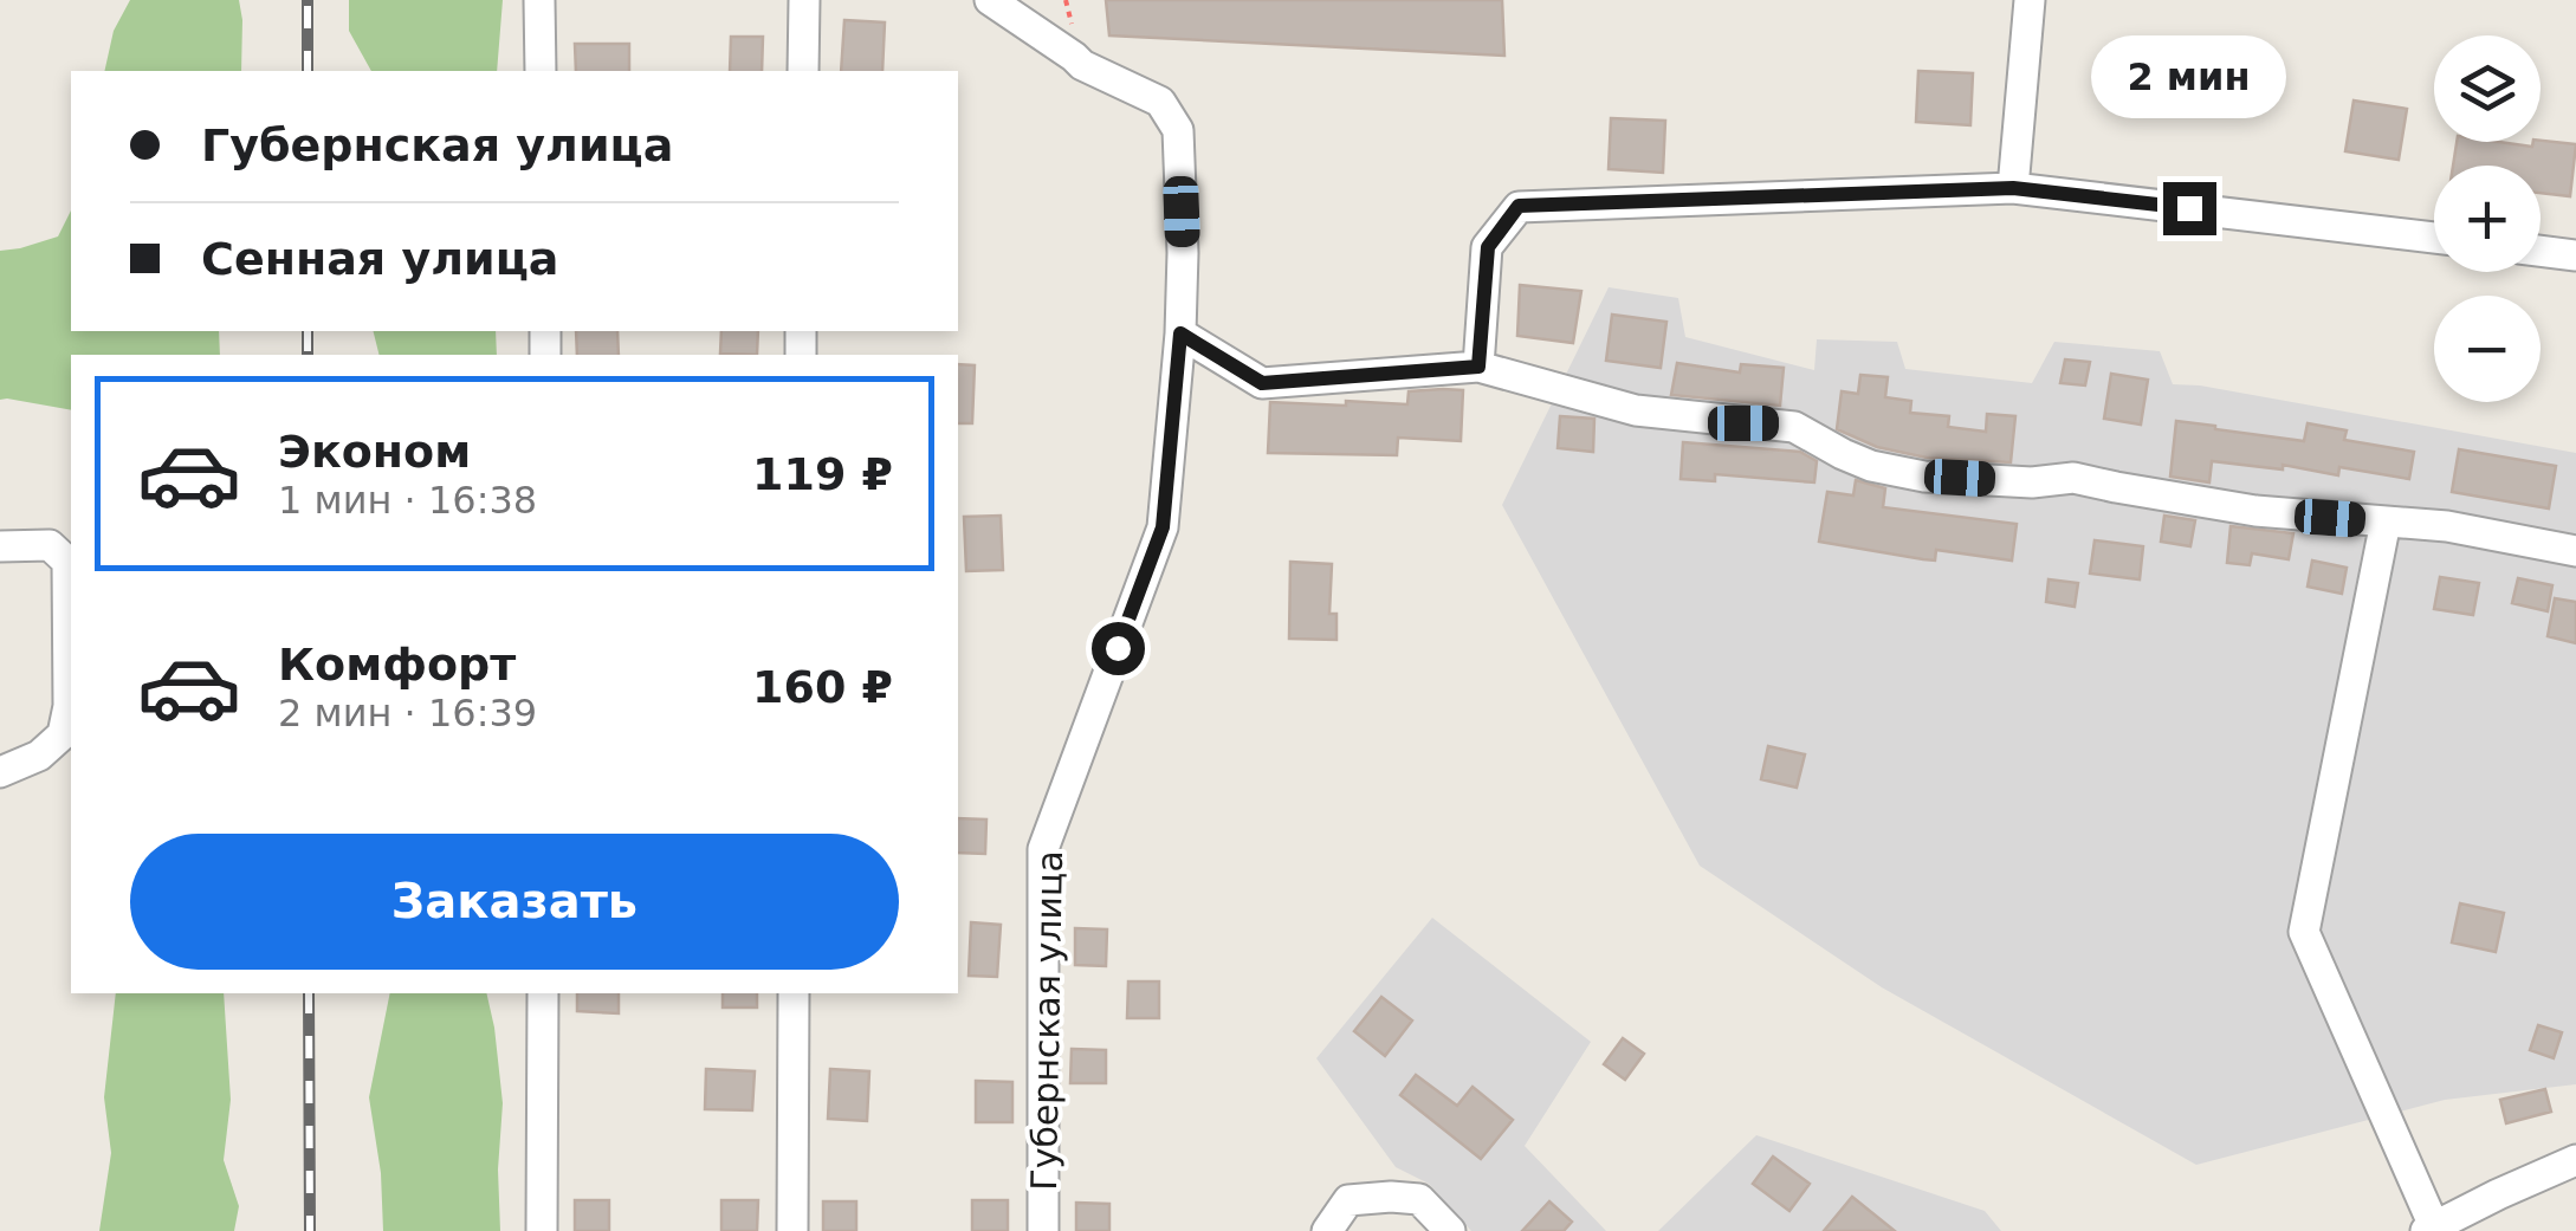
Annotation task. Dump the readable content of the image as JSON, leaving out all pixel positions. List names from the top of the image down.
{
  "streets": {
    "street": ["Губернская улица"]
  },
  "page": {
    "map_buttons": ["+", "−"],
    "bubble": "2 мин",
    "banner": ["Губернская улица", "Сенная улица"],
    "list": [
      {
        "name": "Эконом",
        "note": "1 мин · 16:38",
        "value": "119 ₽"
      },
      {
        "name": "Комфорт",
        "note": "2 мин · 16:39",
        "value": "160 ₽"
      }
    ],
    "buttons": "Заказать"
  }
}
